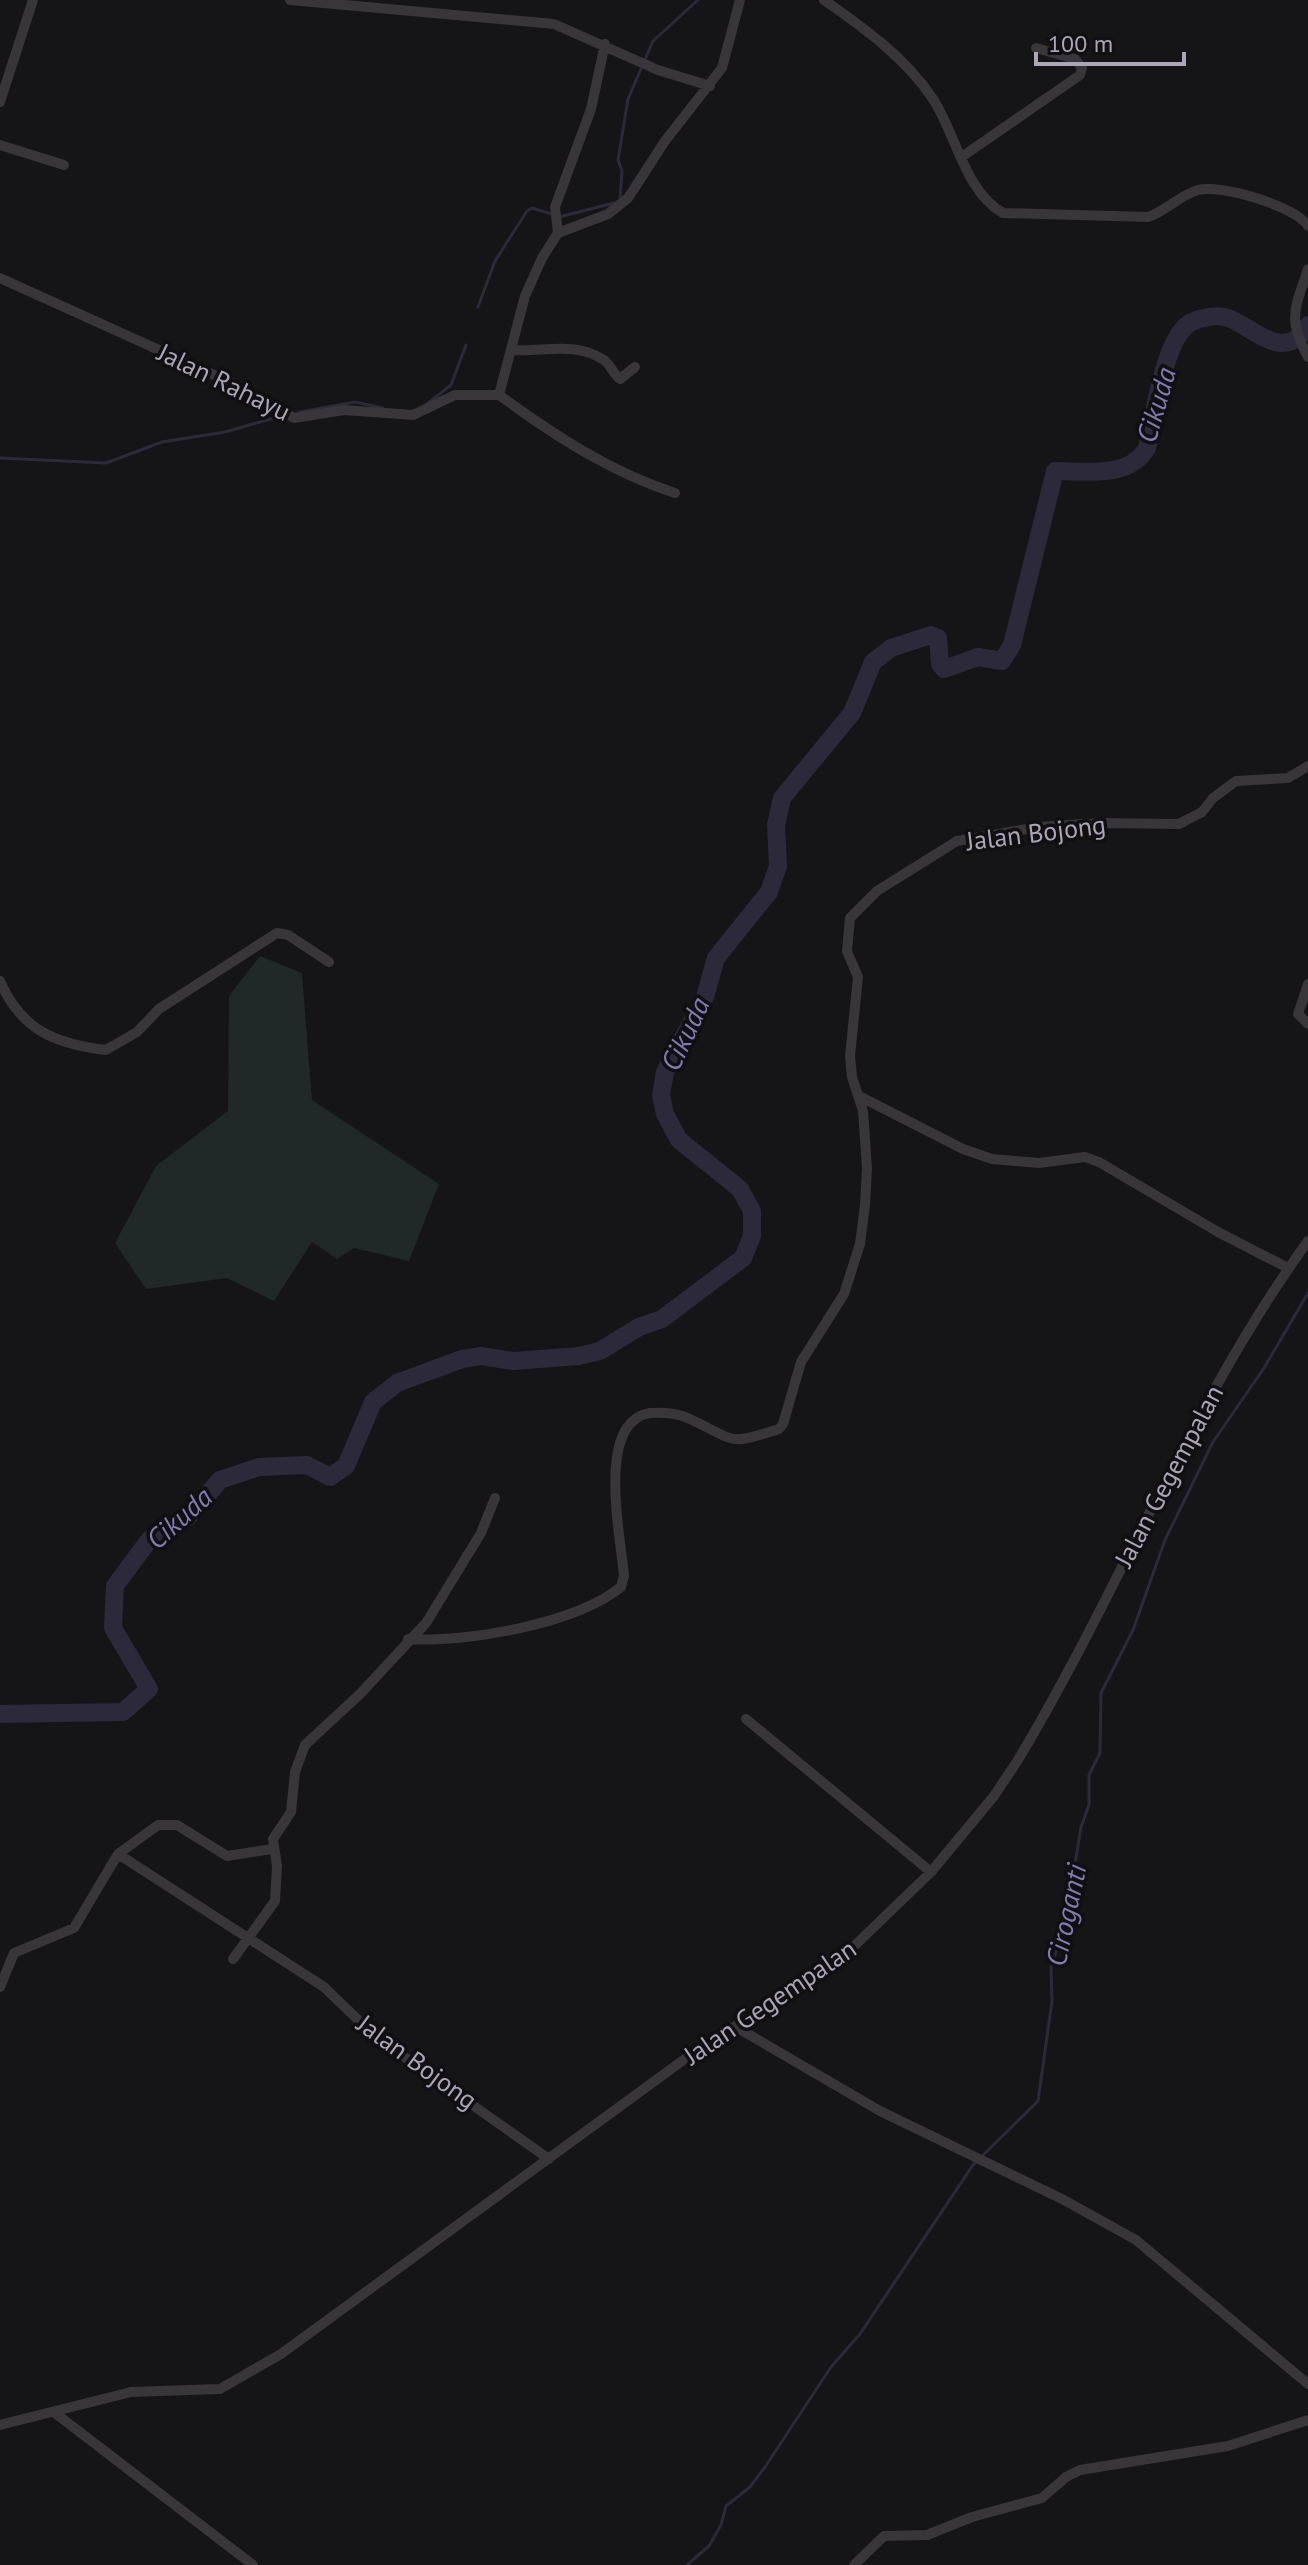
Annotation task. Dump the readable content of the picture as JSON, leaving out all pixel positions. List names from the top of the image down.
{
  "streets": {
    "street": ["Jalan Rahayu", "Jalan Bojong", "Jalan Gegempalan"]
  },
  "crossings": [
    ["Jalan Bojong", "Jalan Gegempalan"]
  ],
  "water": ["Cikuda", "Ciroganti"],
  "scale_bar": "100 m"
}
